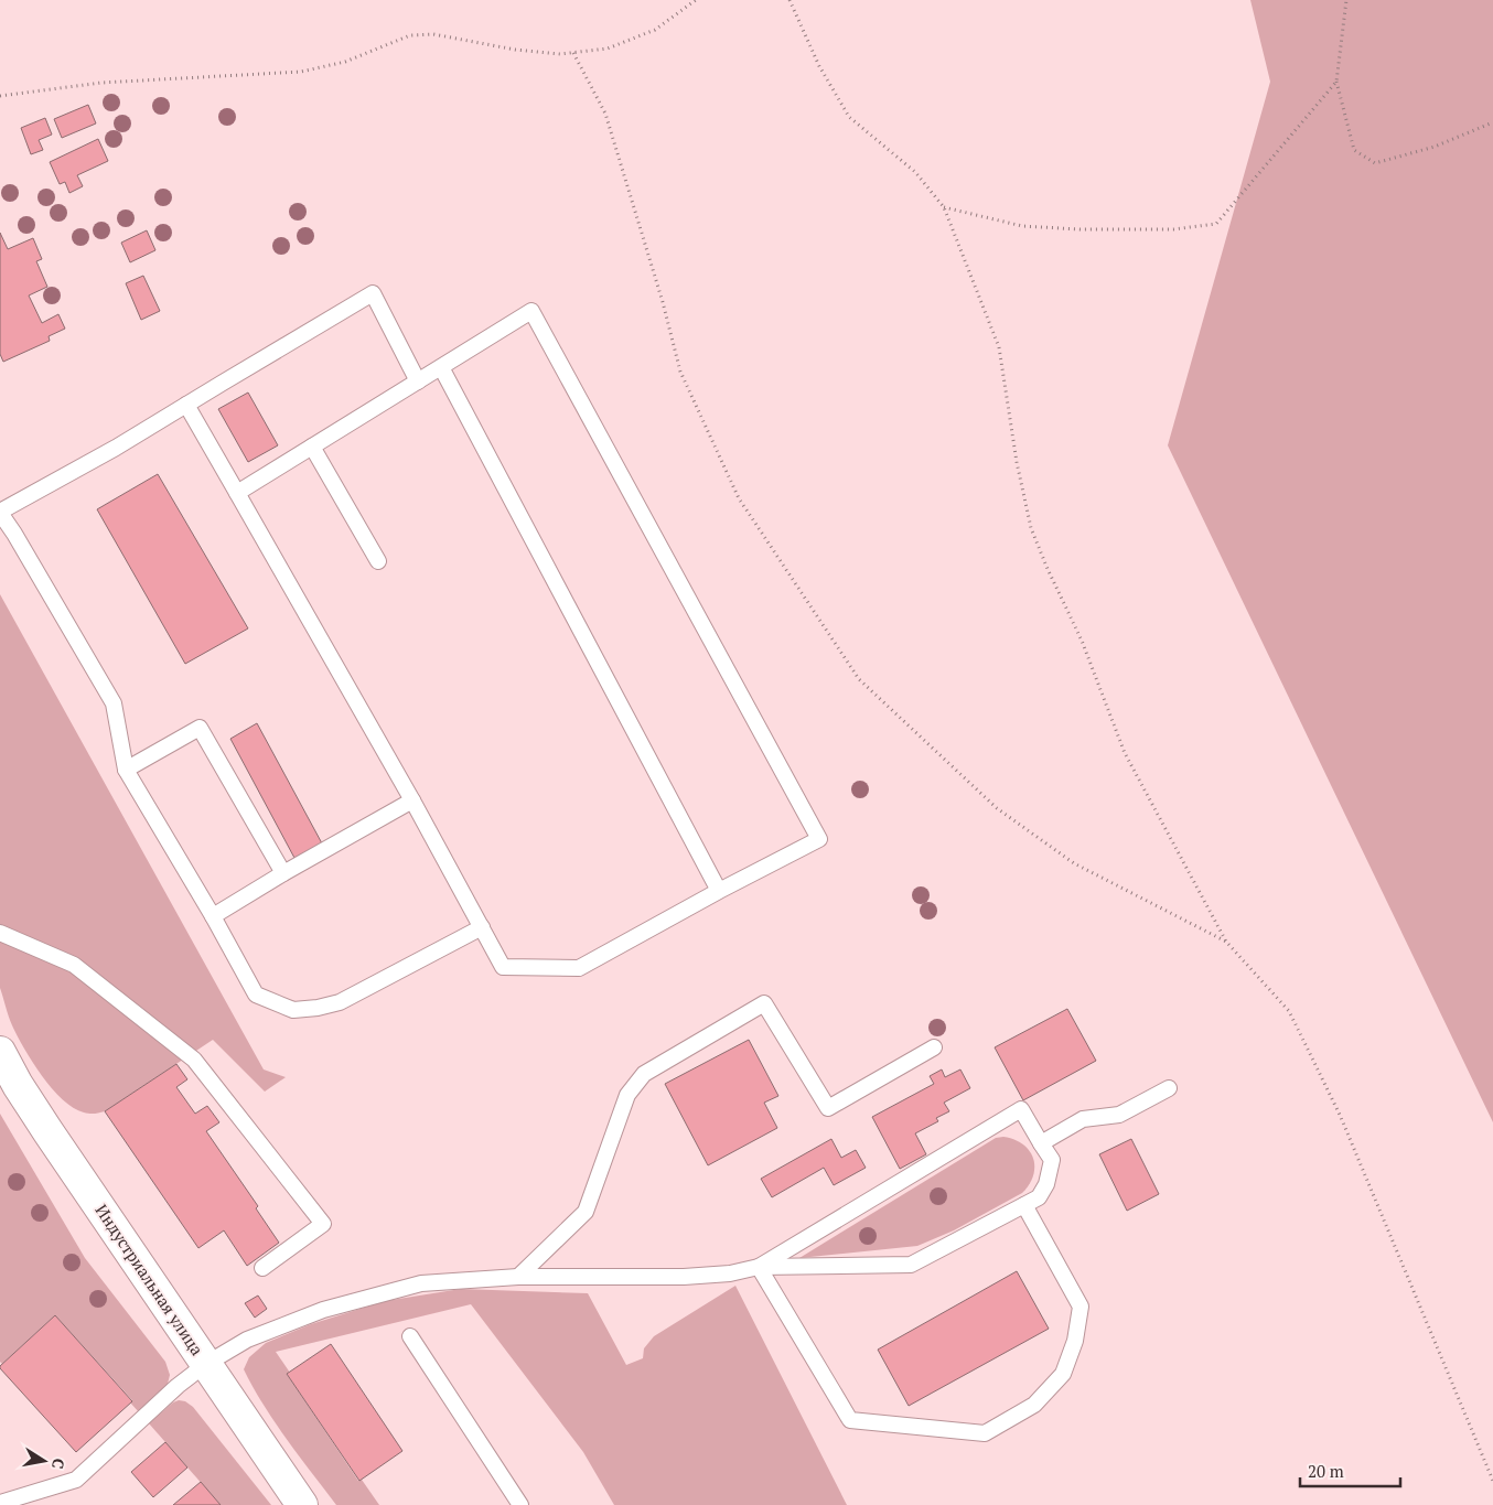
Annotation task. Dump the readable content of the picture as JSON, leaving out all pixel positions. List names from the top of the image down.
{
  "streets": {
    "street": ["Индустриальная улица"]
  },
  "scale_bar": "20 m",
  "north": "right"
}
